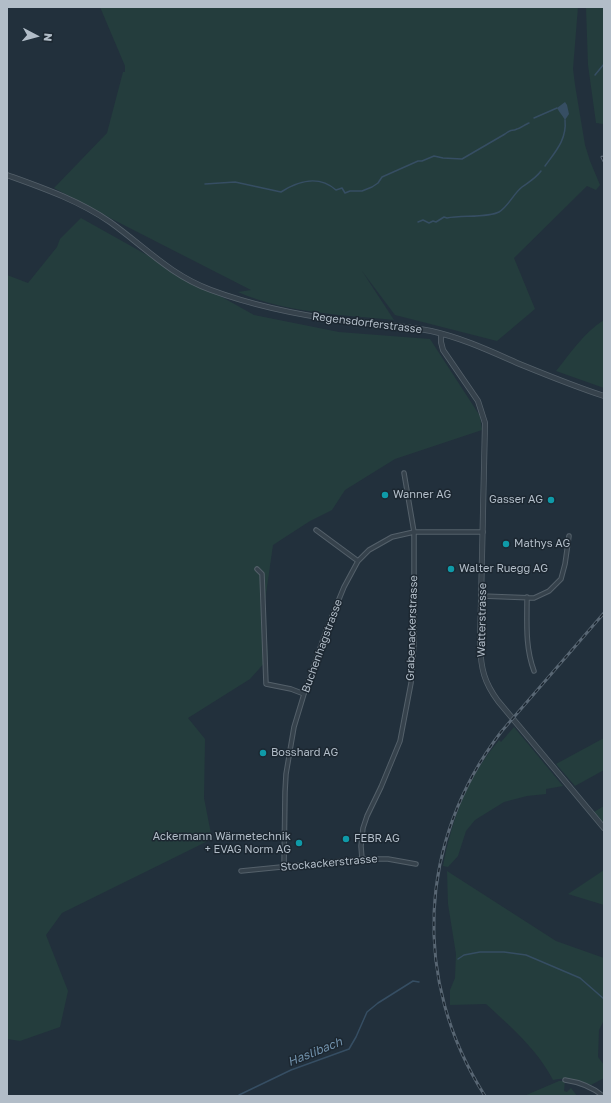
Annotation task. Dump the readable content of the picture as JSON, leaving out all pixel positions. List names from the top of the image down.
{
  "streets": {
    "street": [
      "Regensdorferstrasse",
      "Watterstrasse",
      "Grabenackerstrasse",
      "Buchenhagstrasse",
      "Stockackerstrasse"
    ]
  },
  "crossings": [
    ["Regensdorferstrasse", "Watterstrasse"],
    ["Watterstrasse", "Buchenhagstrasse"],
    ["Grabenackerstrasse", "Buchenhagstrasse"],
    ["Grabenackerstrasse", "Stockackerstrasse"],
    ["Buchenhagstrasse", "Stockackerstrasse"]
  ],
  "water": ["Haslibach"],
  "places": [
    "Wanner AG",
    "Gasser AG",
    "Mathys AG",
    "Walter Ruegg AG",
    "Bosshard AG",
    "FEBR AG",
    "Ackermann Wärmetechnik + EVAG Norm AG"
  ],
  "north": "right"
}
